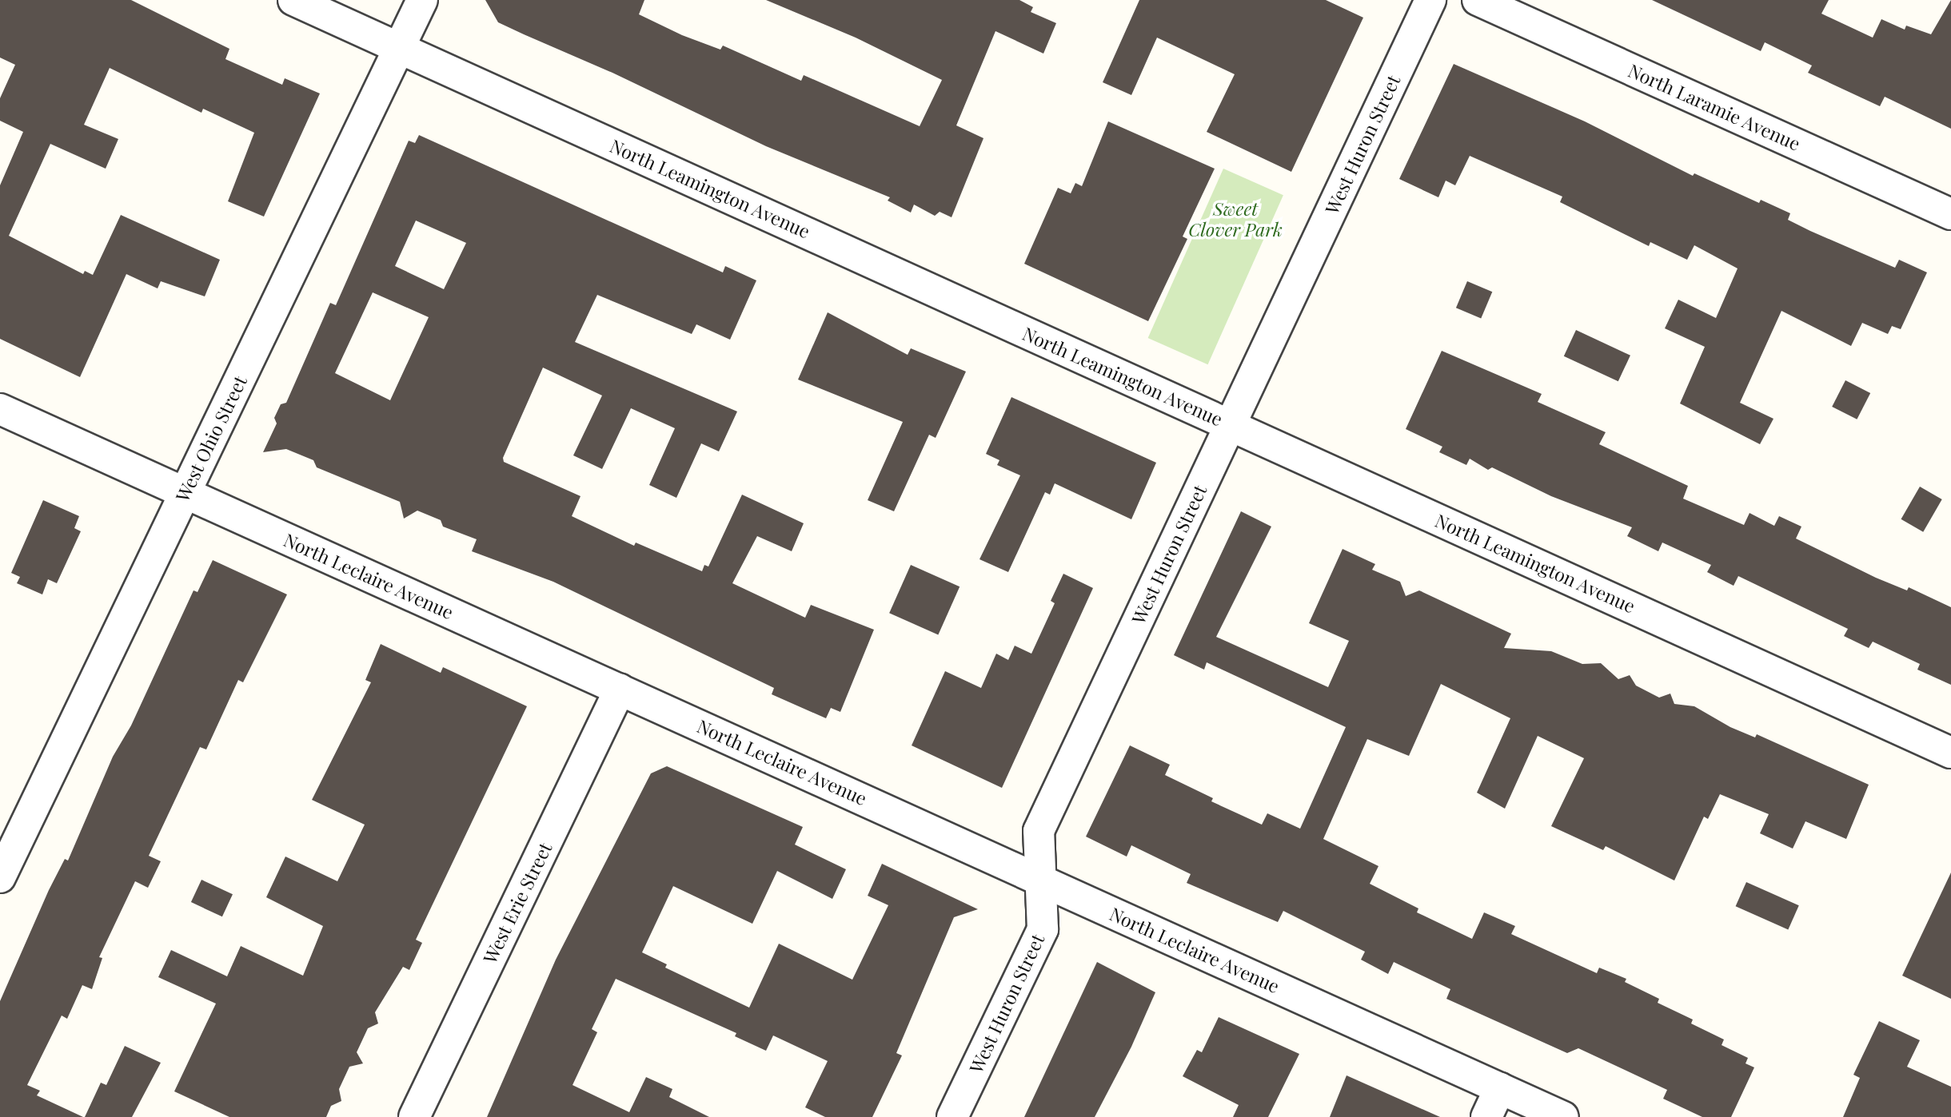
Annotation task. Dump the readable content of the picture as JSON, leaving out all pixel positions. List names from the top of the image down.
{
  "streets": {
    "street": [
      "North Laramie Avenue",
      "West Huron Street",
      "North Leamington Avenue",
      "West Ohio Street",
      "North Leclaire Avenue",
      "West Erie Street"
    ]
  },
  "crossings": [
    ["West Huron Street", "North Leamington Avenue"],
    ["West Huron Street", "North Leclaire Avenue"],
    ["North Leamington Avenue", "West Ohio Street"],
    ["West Ohio Street", "North Leclaire Avenue"],
    ["North Leclaire Avenue", "West Erie Street"]
  ],
  "parks": ["Sweet Clover Park"]
}
